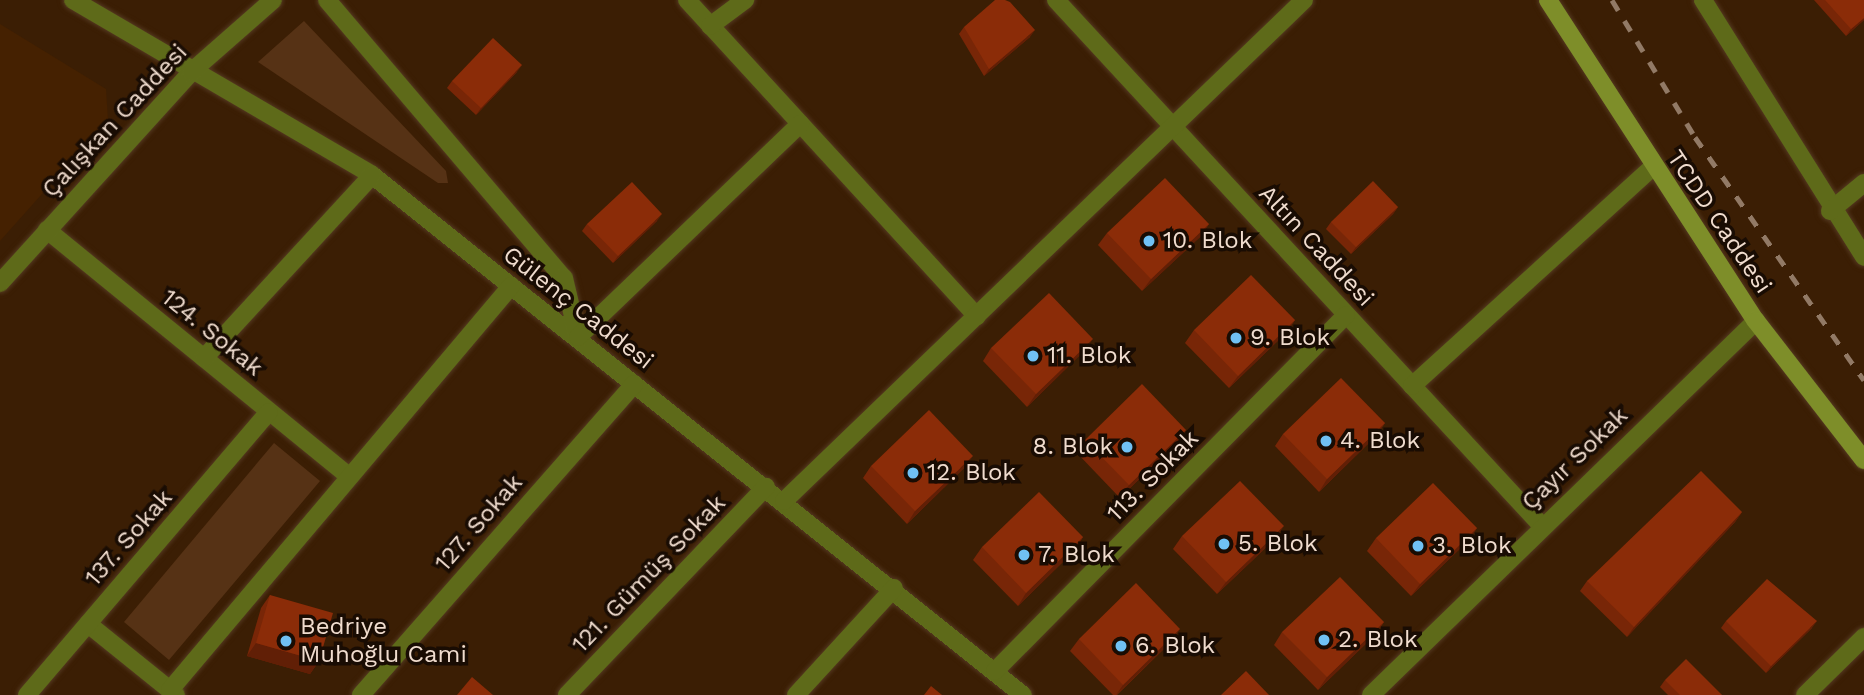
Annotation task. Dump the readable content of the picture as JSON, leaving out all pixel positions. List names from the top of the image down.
{
  "streets": {
    "main road": ["TCDD Caddesi"],
    "street": [
      "Çalışkan Caddesi",
      "Altın Caddesi",
      "Gülenç Caddesi",
      "124. Sokak",
      "Çayır Sokak",
      "113. Sokak",
      "127. Sokak",
      "137. Sokak",
      "121. Gümüş Sokak"
    ]
  },
  "crossings": [
    ["Çalışkan Caddesi", "Gülenç Caddesi"],
    ["Çalışkan Caddesi", "124. Sokak"],
    ["TCDD Caddesi", "Çayır Sokak"],
    ["Altın Caddesi", "Çayır Sokak"],
    ["Altın Caddesi", "113. Sokak"],
    ["Gülenç Caddesi", "113. Sokak"],
    ["Gülenç Caddesi", "127. Sokak"],
    ["Gülenç Caddesi", "121. Gümüş Sokak"],
    ["124. Sokak", "137. Sokak"]
  ],
  "places": [
    "10. Blok",
    "9. Blok",
    "11. Blok",
    "4. Blok",
    "8. Blok",
    "12. Blok",
    "5. Blok",
    "3. Blok",
    "7. Blok",
    "2. Blok",
    "Bedriye Muhoğlu Cami",
    "6. Blok"
  ]
}
